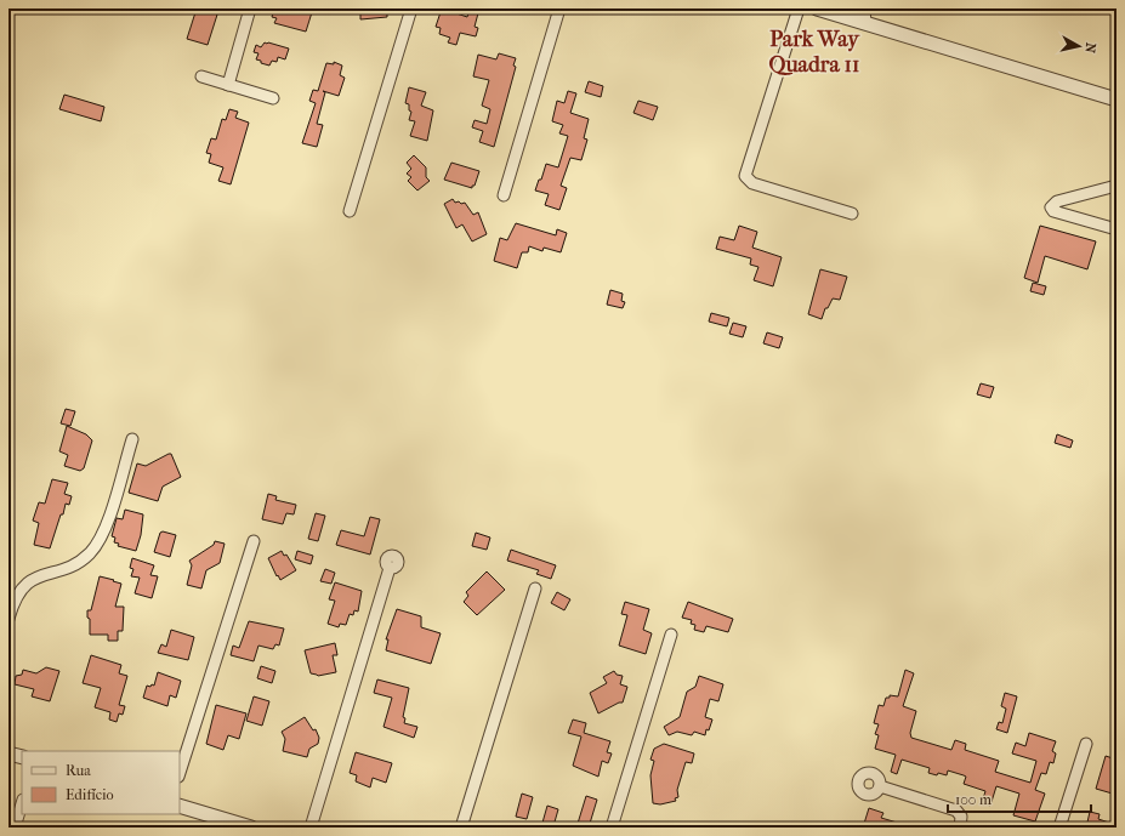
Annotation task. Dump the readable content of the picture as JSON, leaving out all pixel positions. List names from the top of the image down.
{
  "districts": ["Park Way Quadra 11"],
  "legend": ["Rua", "Edifício"],
  "scale_bar": "100 m",
  "north": "right"
}
